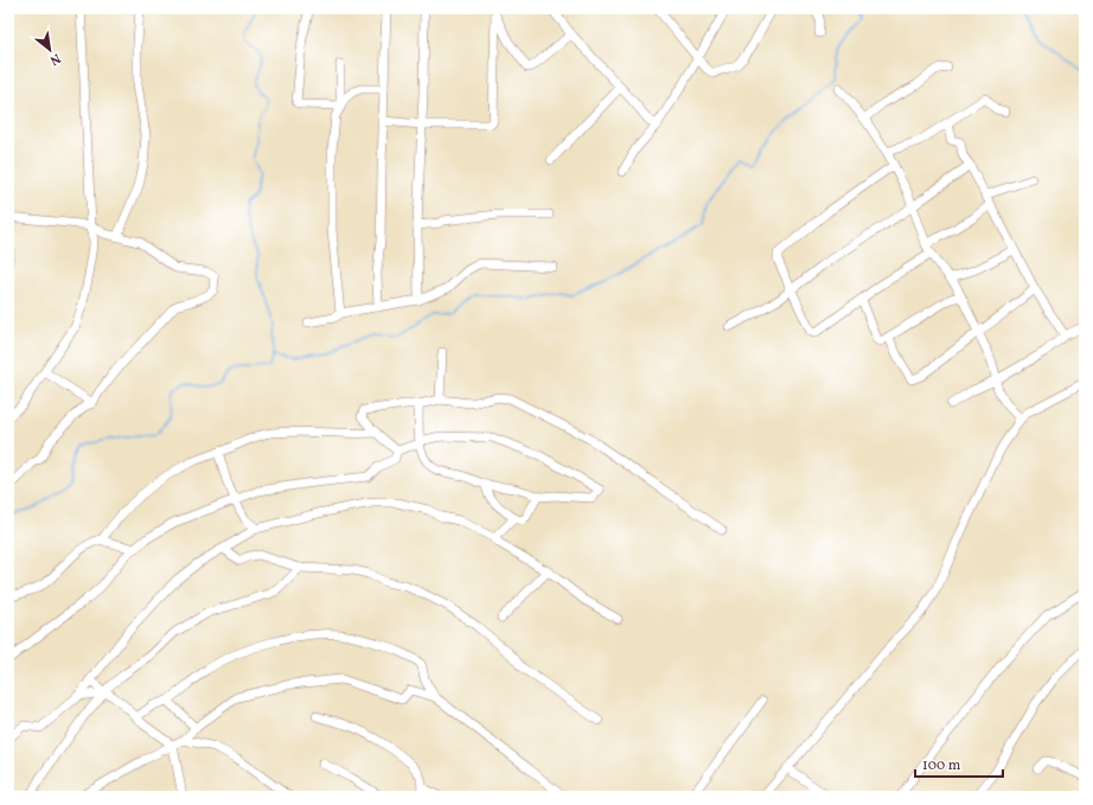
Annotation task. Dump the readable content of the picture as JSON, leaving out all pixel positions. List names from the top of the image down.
{
  "scale_bar": "100 m",
  "north": "bottom right"
}
